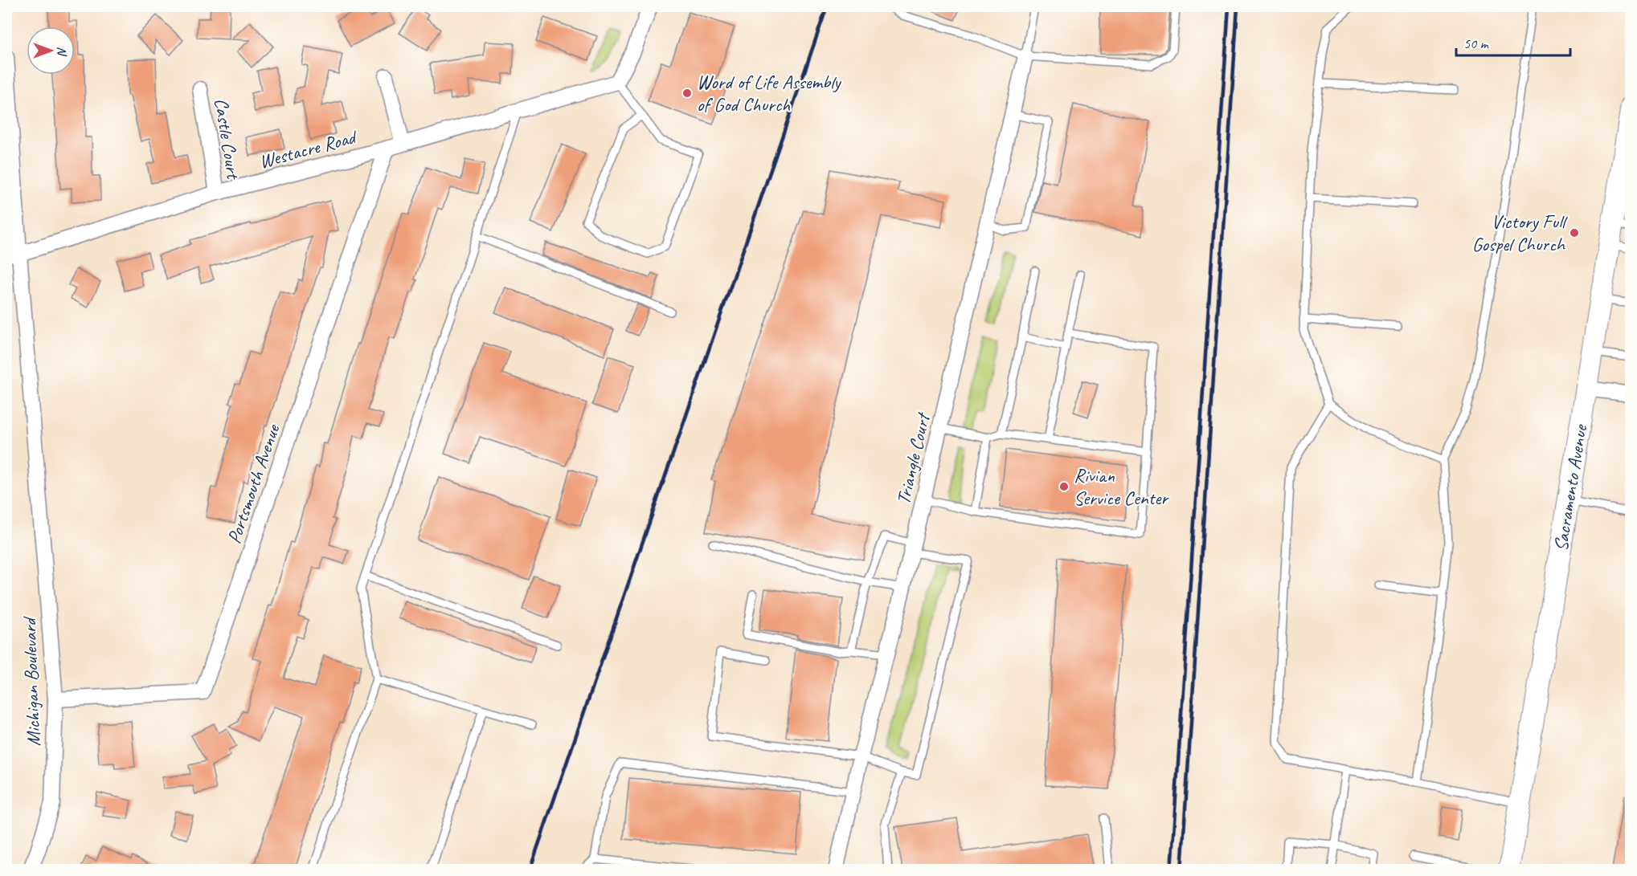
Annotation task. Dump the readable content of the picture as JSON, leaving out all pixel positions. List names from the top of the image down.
{
  "streets": {
    "main road": ["Sacramento Avenue"],
    "street": [
      "Castle Court",
      "Westacre Road",
      "Triangle Court",
      "Portsmouth Avenue",
      "Michigan Boulevard"
    ]
  },
  "crossings": [
    ["Castle Court", "Westacre Road"],
    ["Westacre Road", "Portsmouth Avenue"],
    ["Westacre Road", "Michigan Boulevard"],
    ["Portsmouth Avenue", "Michigan Boulevard"]
  ],
  "places": ["Word of Life Assembly of God Church", "Victory Full Gospel Church", "Rivian Service Center"],
  "scale_bar": "50 m",
  "north": "right"
}
